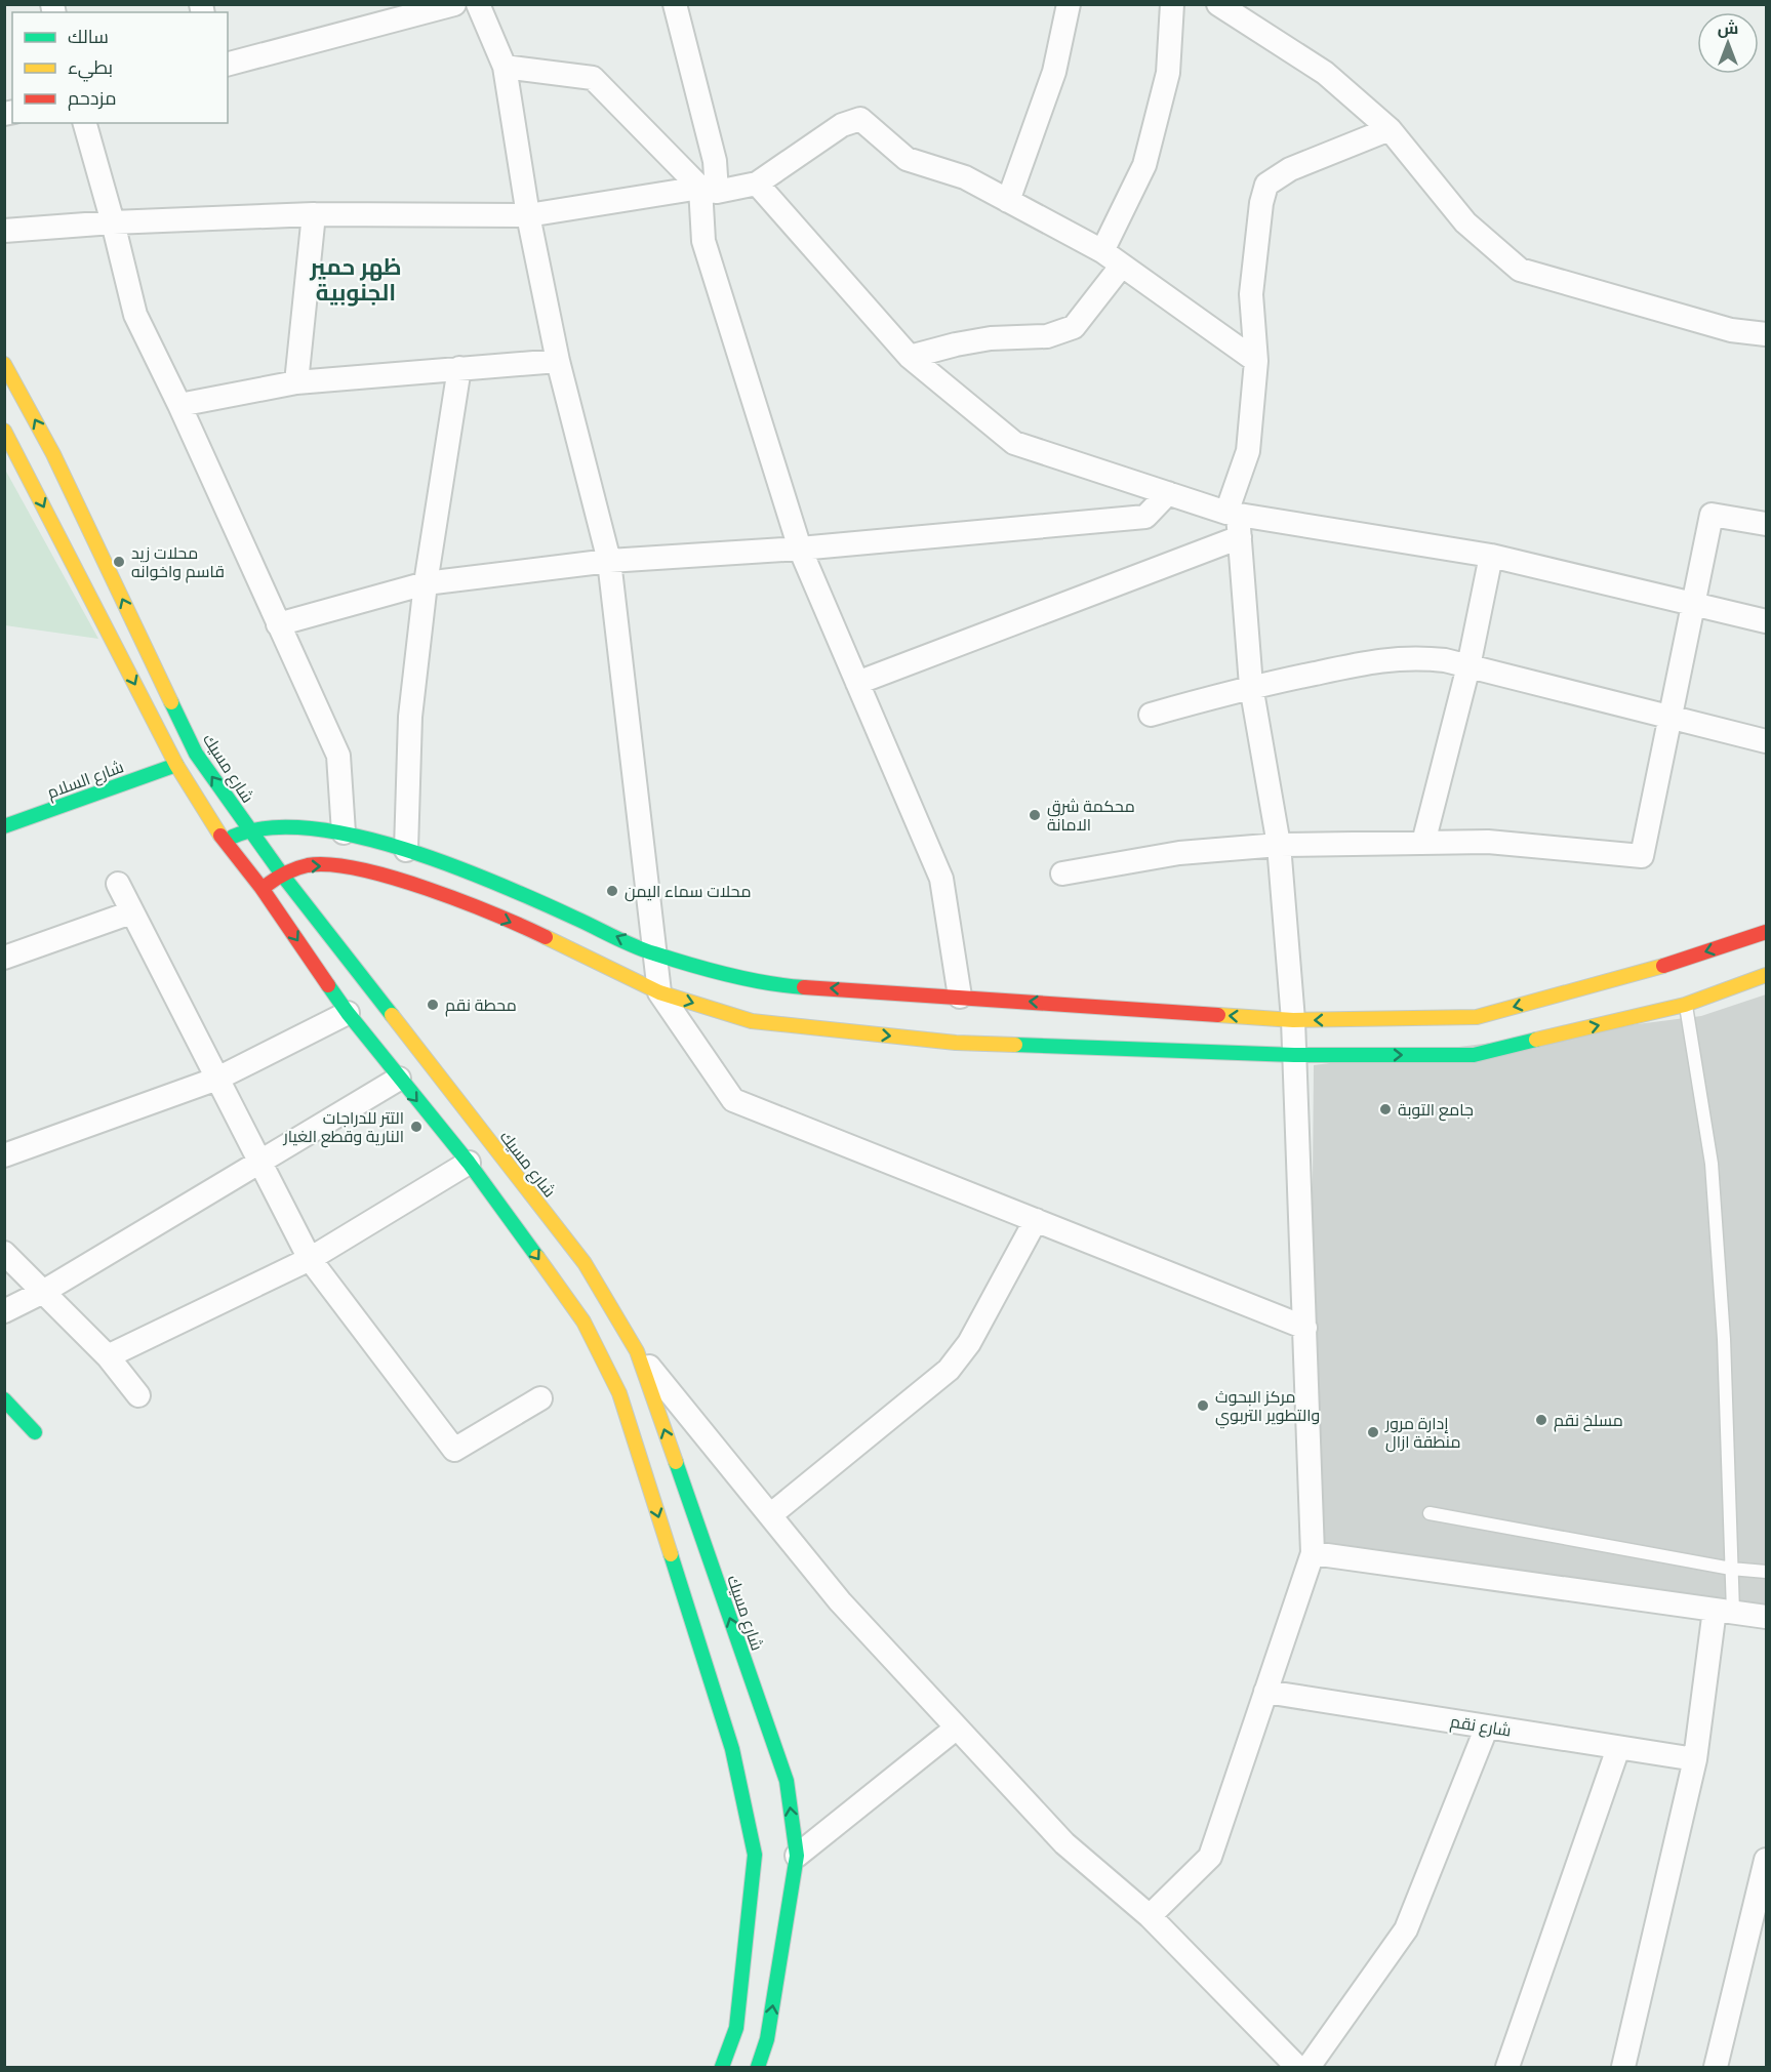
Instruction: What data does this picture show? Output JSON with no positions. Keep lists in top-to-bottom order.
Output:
{
  "streets": {
    "street": ["شارع مسيك", "شارع السلام", "شارع نقم"]
  },
  "districts": ["ظهر حمير الجنوبية"],
  "places": [
    "محلات زيد قاسم واخوانه",
    "محكمة شرق الامانة",
    "محلات سماء اليمن",
    "محطة نقم",
    "جامع التوبة",
    "التتر للدراجات النارية وقطع الغيار",
    "مركز البحوث والتطوير التربوي",
    "مسلخ نقم",
    "إدارة مرور منطقة ازال"
  ],
  "legend": ["سالك", "بطيء", "مزدحم"],
  "north": "top"
}
